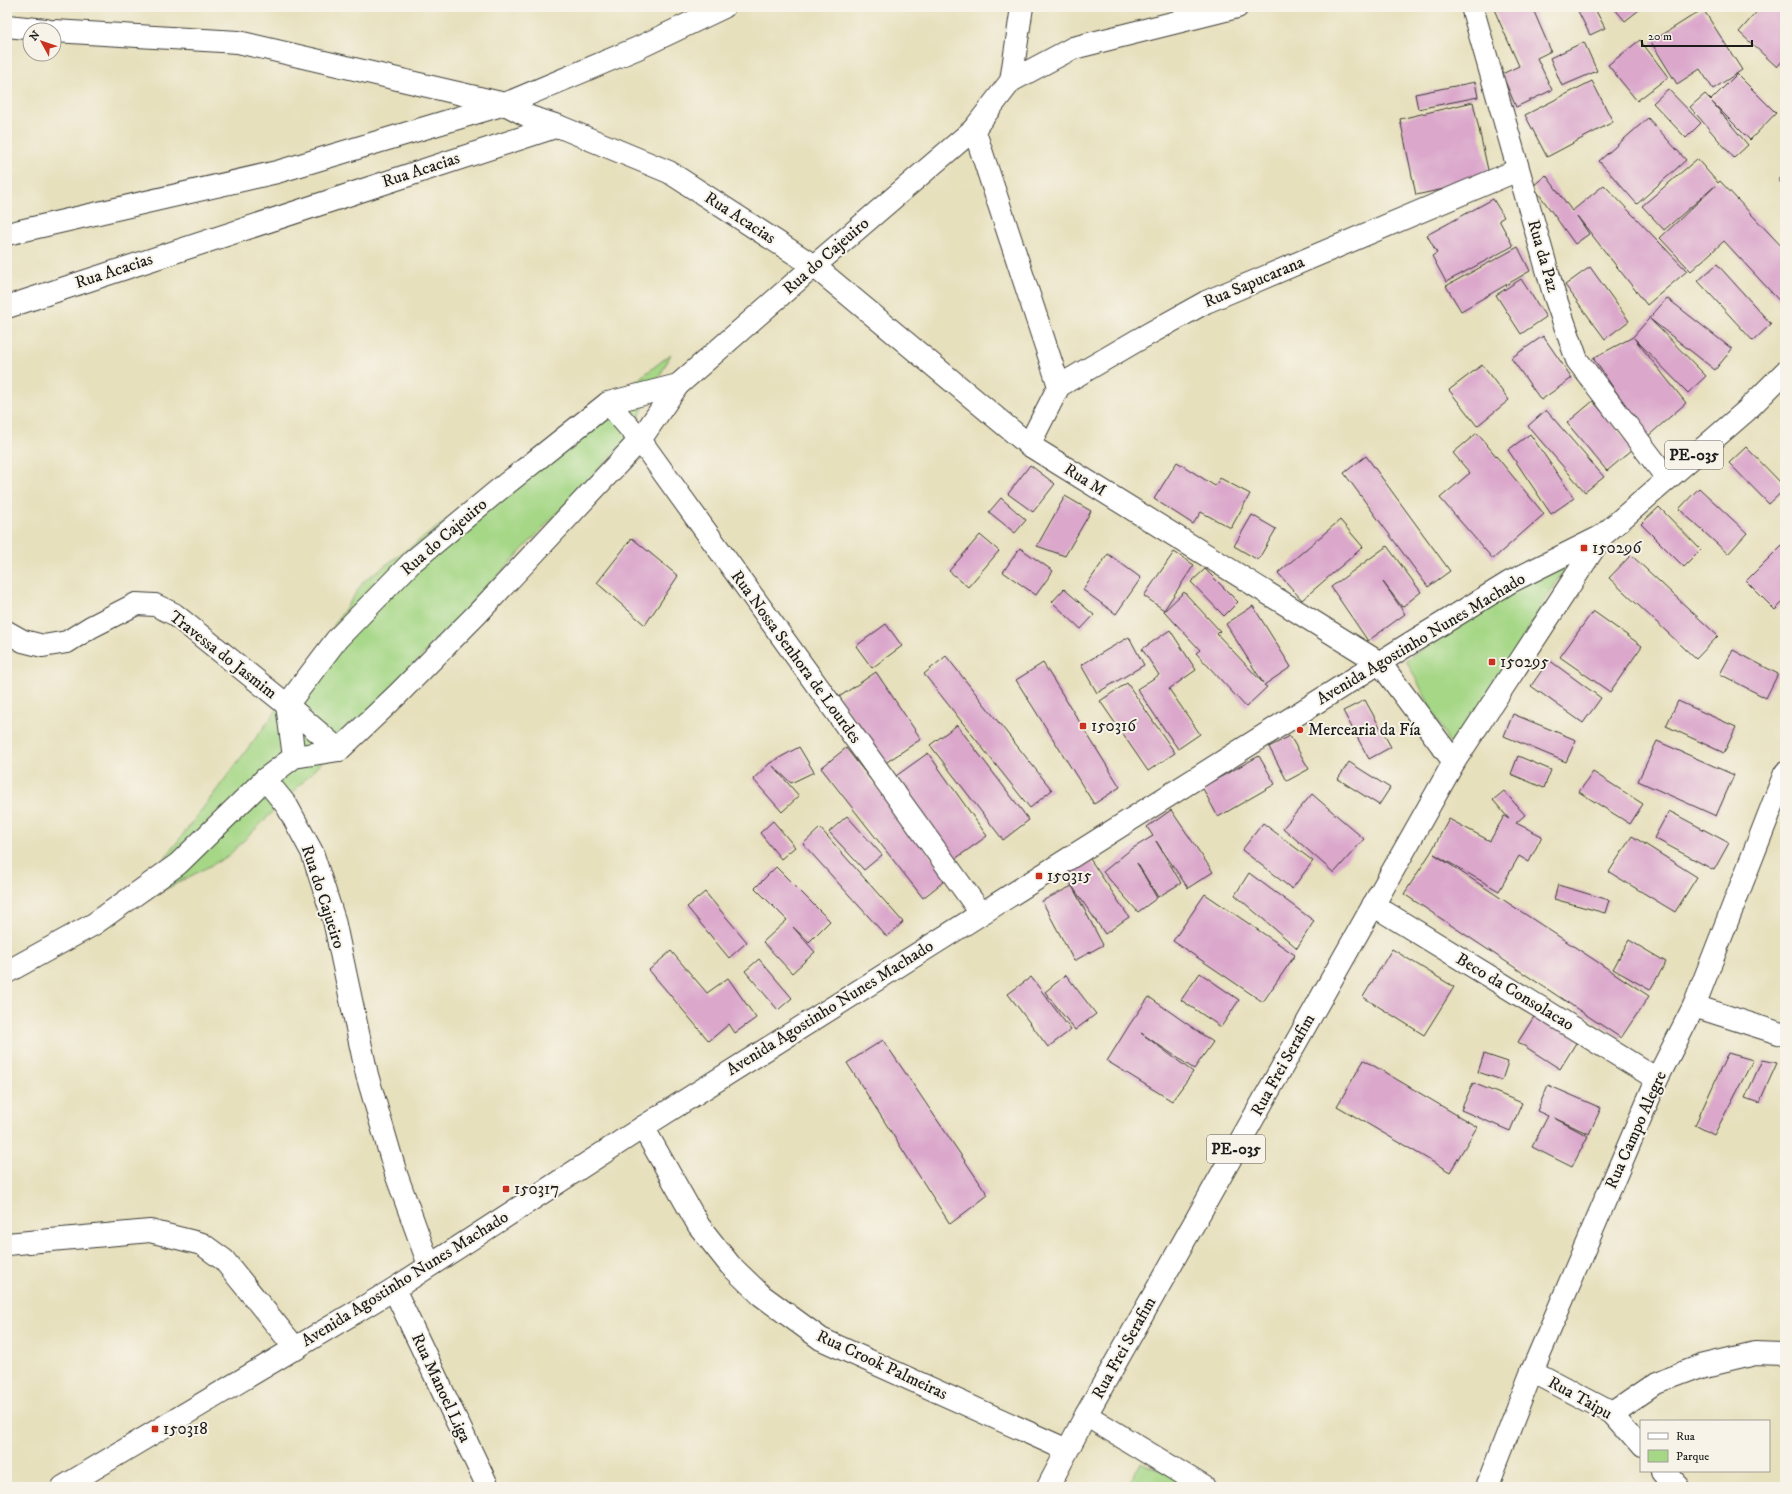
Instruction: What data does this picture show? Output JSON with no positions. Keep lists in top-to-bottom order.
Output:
{
  "streets": {
    "street": [
      "Rua Acacias",
      "Rua do Cajeuiro",
      "Rua da Paz",
      "Rua Sapucarana",
      "PE-035",
      "Rua M",
      "Avenida Agostinho Nunes Machado",
      "Travessa do Jasmim",
      "Rua Nossa Senhora de Lourdes",
      "Rua do Cajueiro",
      "Beco da Consolacao",
      "Rua Frei Serafim",
      "Rua Campo Alegre",
      "Rua Crook Palmeiras",
      "Rua Manoel Liga",
      "Rua Taipu"
    ]
  },
  "crossings": [
    ["Rua Acacias", "Rua do Cajeuiro"],
    ["Rua Acacias", "Rua M"],
    ["Rua do Cajeuiro", "Rua M"],
    ["Rua do Cajeuiro", "Travessa do Jasmim"],
    ["Rua do Cajeuiro", "Rua Nossa Senhora de Lourdes"],
    ["Rua da Paz", "Rua Sapucarana"],
    ["Rua da Paz", "PE-035"],
    ["PE-035", "Avenida Agostinho Nunes Machado"],
    ["PE-035", "Rua Frei Serafim"],
    ["Rua M", "Avenida Agostinho Nunes Machado"],
    ["Avenida Agostinho Nunes Machado", "Rua Nossa Senhora de Lourdes"],
    ["Avenida Agostinho Nunes Machado", "Rua do Cajueiro"],
    ["Avenida Agostinho Nunes Machado", "Rua Crook Palmeiras"],
    ["Avenida Agostinho Nunes Machado", "Rua Manoel Liga"],
    ["Beco da Consolacao", "Rua Frei Serafim"],
    ["Beco da Consolacao", "Rua Campo Alegre"],
    ["Rua Frei Serafim", "Rua Crook Palmeiras"],
    ["Rua Campo Alegre", "Rua Taipu"]
  ],
  "places": {
    "transit": [
      "150296",
      "150295",
      "150316",
      "150315",
      "150317",
      "150318"
    ],
    "other": ["Mercearia da Fía"]
  },
  "legend": ["Rua", "Parque"],
  "scale_bar": "20 m",
  "north": "top left"
}
